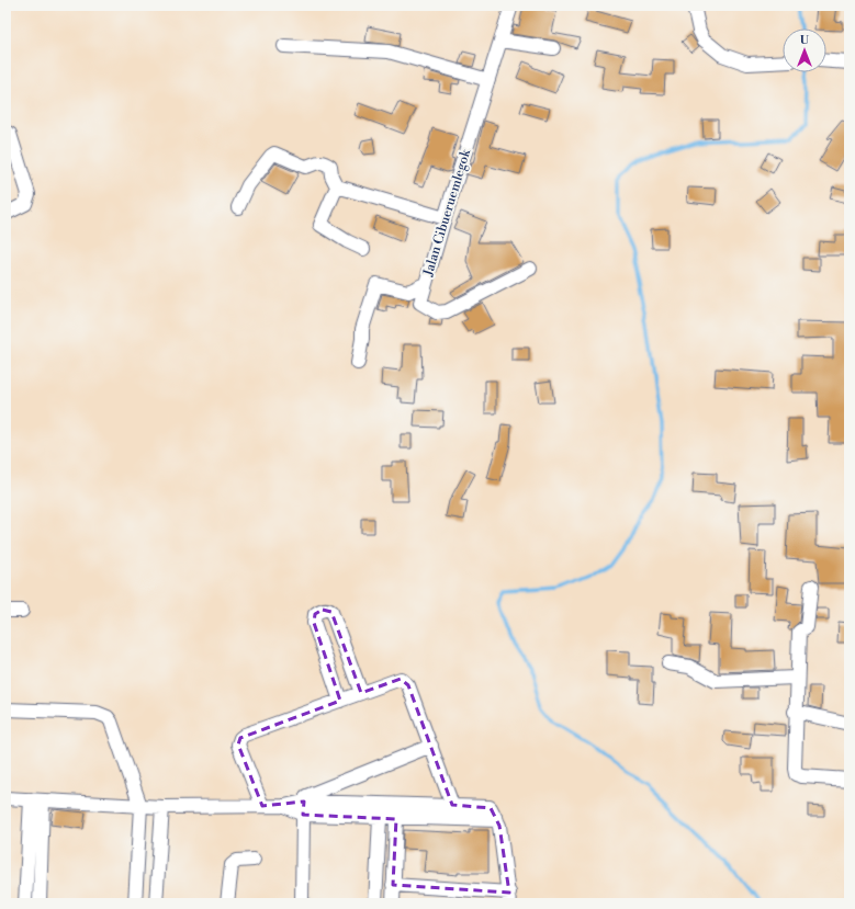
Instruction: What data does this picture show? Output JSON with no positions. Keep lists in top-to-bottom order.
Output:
{
  "streets": {
    "street": ["Jalan Cibueruemlegok"]
  },
  "north": "top"
}
